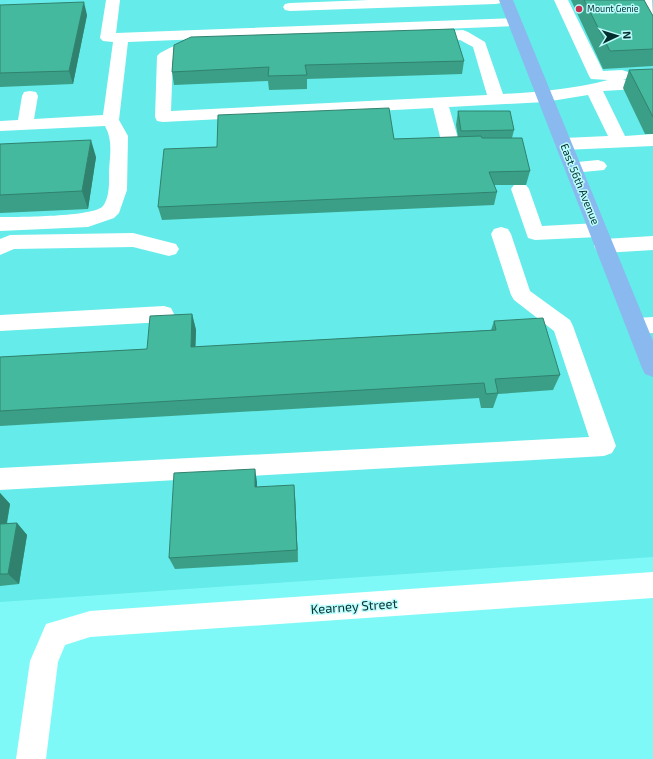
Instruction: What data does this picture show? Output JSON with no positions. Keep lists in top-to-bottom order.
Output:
{
  "streets": {
    "main road": ["East 56th Avenue"],
    "street": ["Kearney Street"]
  },
  "places": ["Mount Genie"],
  "north": "right"
}
